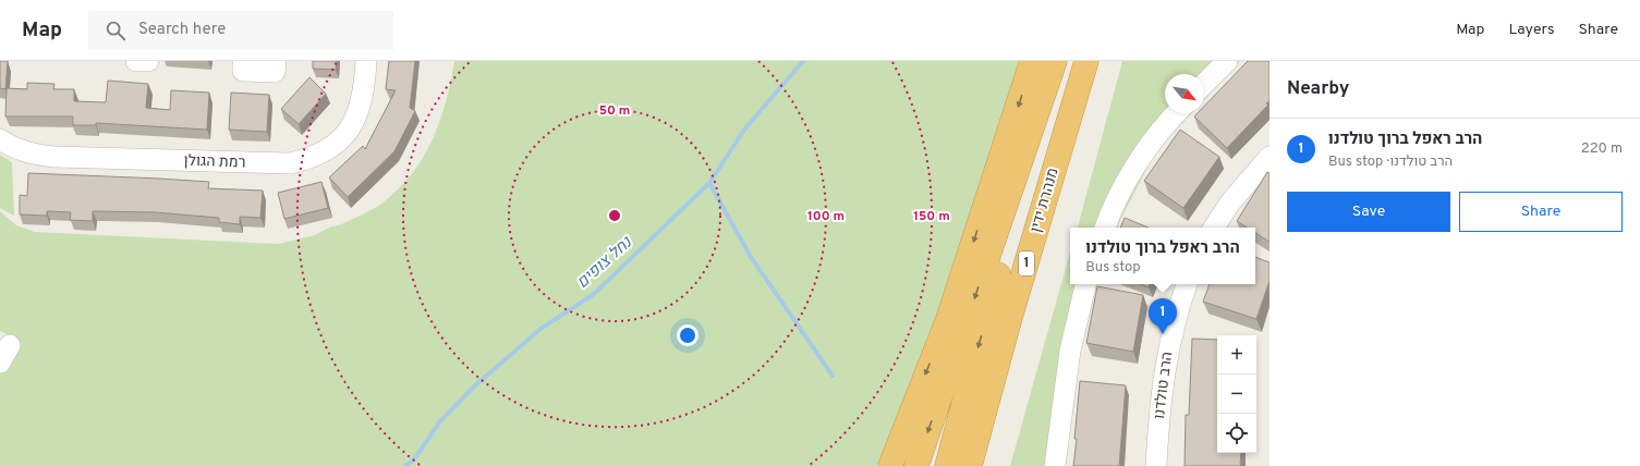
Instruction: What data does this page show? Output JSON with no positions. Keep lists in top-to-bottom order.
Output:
{
  "streets": {
    "highway": ["מנהרת ידין", "1"],
    "street": ["רמת הגולן", "הרב טולדנו"]
  },
  "water": ["נחל צופים"],
  "north": "bottom right",
  "page": {
    "header": "Map",
    "search": "Search here",
    "nav": ["Map", "Layers", "Share"],
    "heading": "Nearby",
    "list": [
      {
        "mark": "1",
        "name": "הרב ראפל ברוך טולדנו",
        "note": "Bus stop · הרב טולדנו",
        "value": "220 m"
      }
    ],
    "buttons": ["Save", "Share"],
    "popup": ["הרב ראפל ברוך טולדנו", "Bus stop"],
    "pins": "1",
    "map_buttons": ["+", "−"]
  },
  "rings": ["50 m", "100 m", "150 m"]
}
